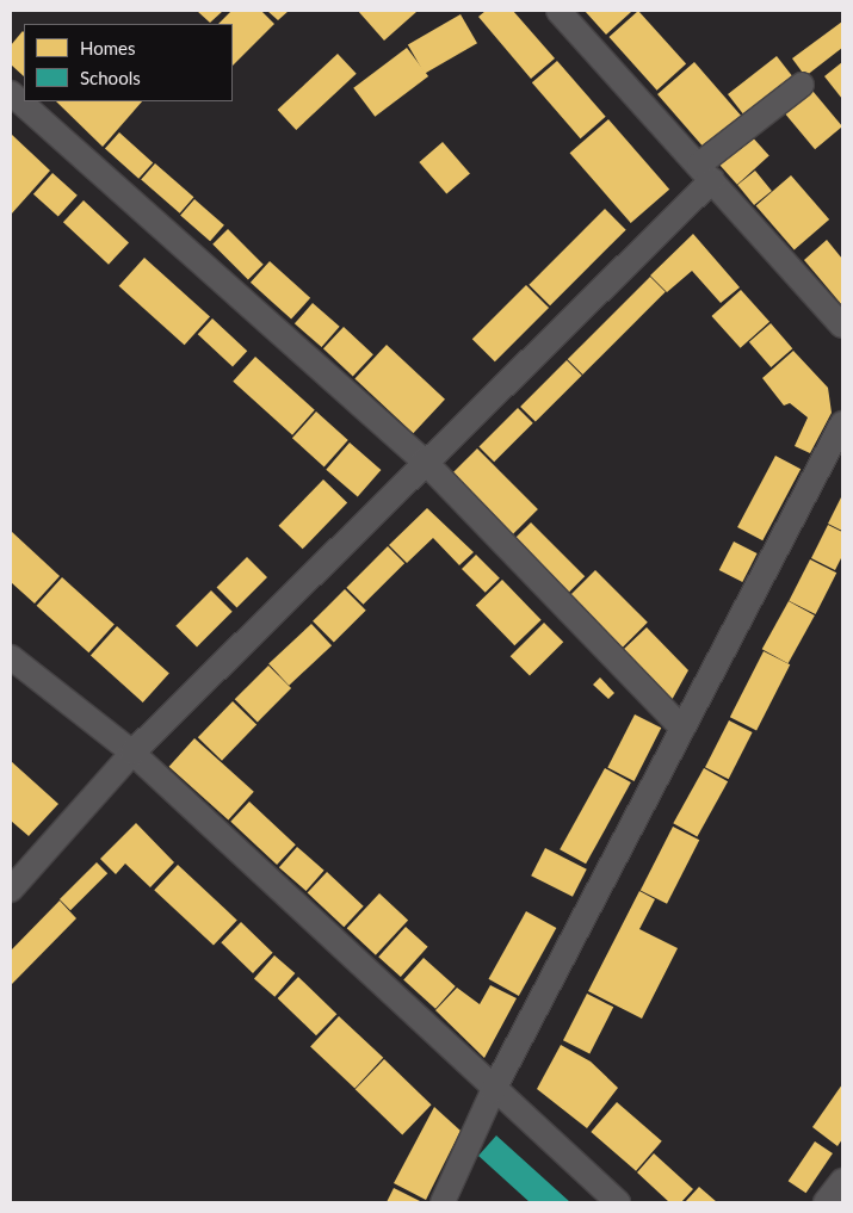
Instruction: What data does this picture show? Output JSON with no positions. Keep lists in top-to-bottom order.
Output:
{
  "legend": ["Homes", "Schools"]
}
